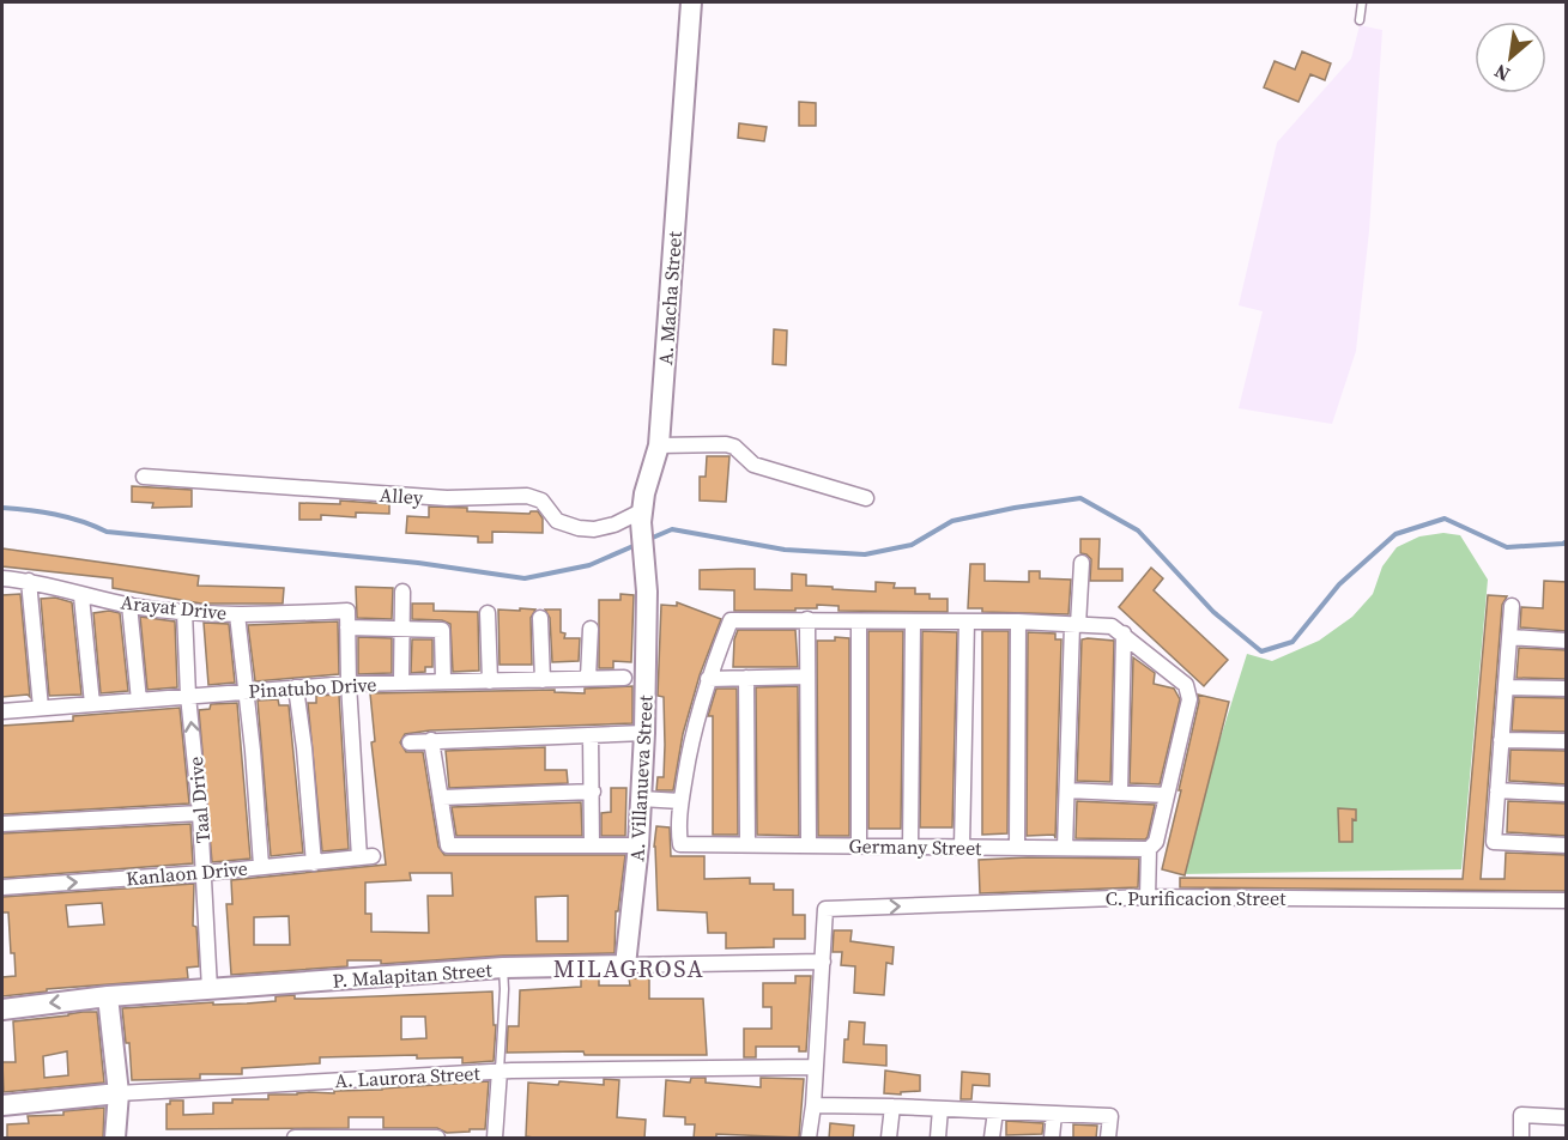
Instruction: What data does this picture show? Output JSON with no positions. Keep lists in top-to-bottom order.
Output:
{
  "streets": {
    "street": [
      "A. Macha Street",
      "Alley",
      "Arayat Drive",
      "Pinatubo Drive",
      "A. Villanueva Street",
      "Taal Drive",
      "Germany Street",
      "Kanlaon Drive",
      "C. Purificacion Street",
      "P. Malapitan Street",
      "A. Laurora Street"
    ]
  },
  "crossings": [
    ["A. Macha Street", "Alley"],
    ["A. Macha Street", "A. Villanueva Street"],
    ["Arayat Drive", "Taal Drive"],
    ["Pinatubo Drive", "Taal Drive"],
    ["Pinatubo Drive", "Kanlaon Drive"],
    ["A. Villanueva Street", "P. Malapitan Street"],
    ["Taal Drive", "Kanlaon Drive"],
    ["Taal Drive", "P. Malapitan Street"],
    ["C. Purificacion Street", "P. Malapitan Street"]
  ],
  "one_way": ["C. Purificacion Street"],
  "districts": ["MILAGROSA"],
  "north": "bottom left"
}
